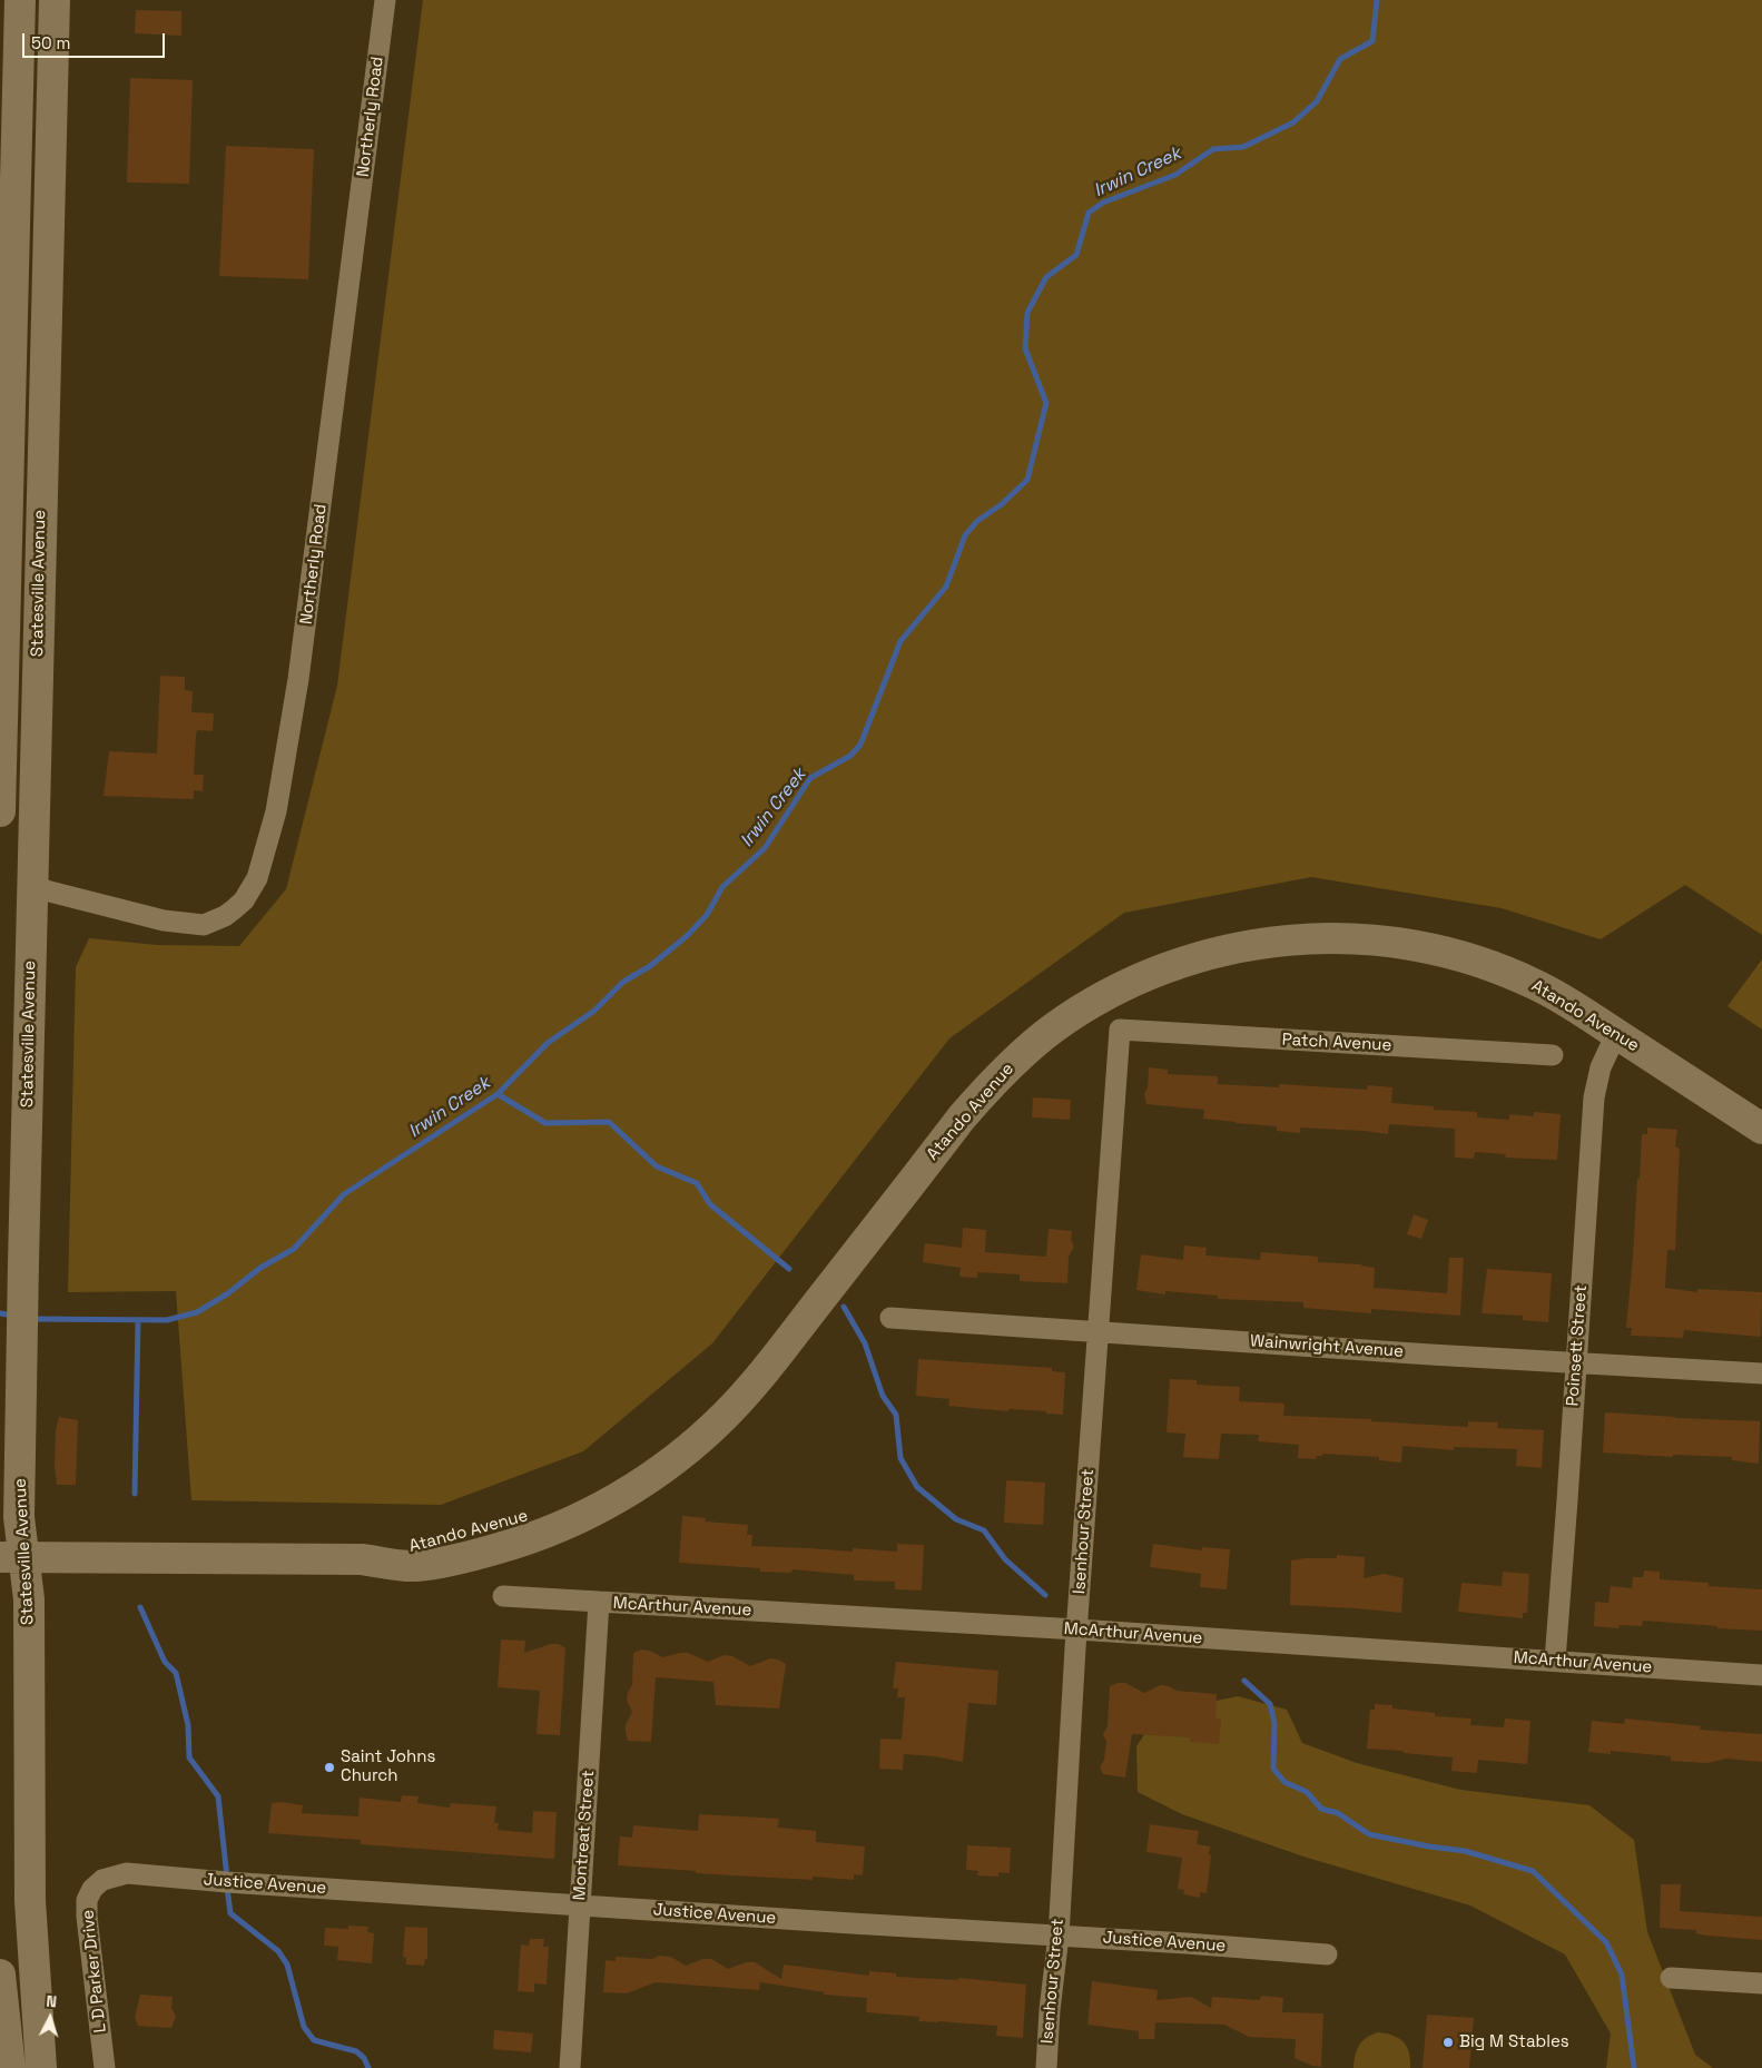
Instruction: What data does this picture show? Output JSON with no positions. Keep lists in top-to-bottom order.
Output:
{
  "streets": {
    "main road": ["Statesville Avenue", "Atando Avenue"],
    "street": [
      "Northerly Road",
      "Patch Avenue",
      "Poinsett Street",
      "Wainwright Avenue",
      "Isenhour Street",
      "McArthur Avenue",
      "Montreat Street",
      "Justice Avenue",
      "L D Parker Drive"
    ]
  },
  "crossings": [
    ["Northerly Road", "Statesville Avenue"],
    ["Statesville Avenue", "Atando Avenue"],
    ["Atando Avenue", "Poinsett Street"],
    ["Patch Avenue", "Isenhour Street"],
    ["Poinsett Street", "Wainwright Avenue"],
    ["Poinsett Street", "McArthur Avenue"],
    ["Wainwright Avenue", "Isenhour Street"],
    ["Isenhour Street", "McArthur Avenue"],
    ["Isenhour Street", "Justice Avenue"],
    ["McArthur Avenue", "Montreat Street"],
    ["Montreat Street", "Justice Avenue"],
    ["Justice Avenue", "L D Parker Drive"]
  ],
  "water": ["Irwin Creek"],
  "places": ["Saint Johns Church", "Big M Stables"],
  "scale_bar": "50 m",
  "north": "top"
}
